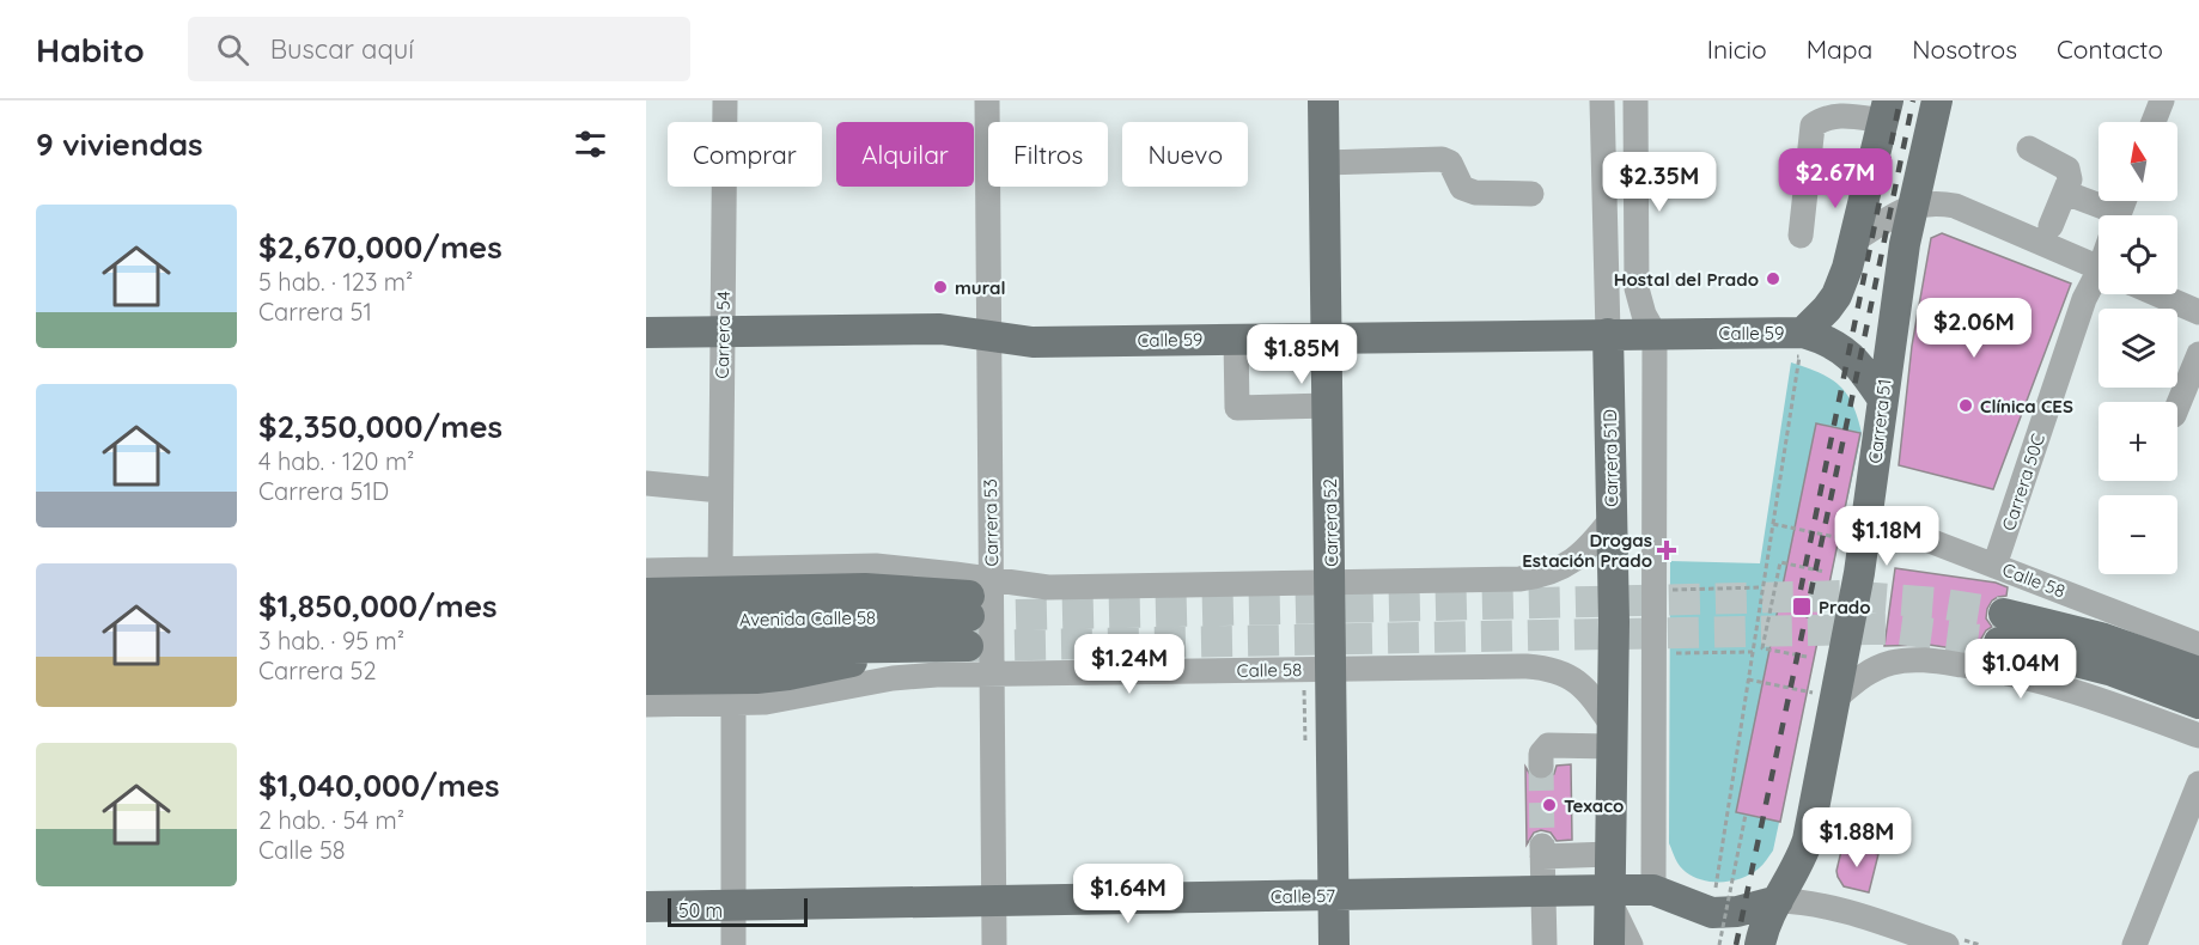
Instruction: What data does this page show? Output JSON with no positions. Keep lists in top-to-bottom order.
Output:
{
  "streets": {
    "main road": [
      "Calle 59",
      "Carrera 51",
      "Carrera 51D",
      "Carrera 52",
      "Avenida Calle 58",
      "Calle 57"
    ],
    "street": [
      "Carrera 54",
      "Carrera 50C",
      "Carrera 53",
      "Calle 58"
    ]
  },
  "crossings": [
    ["Calle 59", "Carrera 54"],
    ["Calle 59", "Carrera 51"],
    ["Calle 59", "Carrera 51D"],
    ["Calle 59", "Carrera 53"],
    ["Calle 59", "Carrera 52"],
    ["Carrera 51", "Calle 58"],
    ["Carrera 51", "Calle 57"],
    ["Carrera 51D", "Calle 58"],
    ["Carrera 51D", "Calle 57"],
    ["Carrera 50C", "Calle 58"],
    ["Carrera 53", "Calle 58"],
    ["Carrera 53", "Avenida Calle 58"],
    ["Carrera 53", "Calle 57"],
    ["Carrera 52", "Calle 58"],
    ["Carrera 52", "Calle 57"]
  ],
  "places": {
    "other": [
      "Hostal del Prado",
      "mural",
      "Clínica CES",
      "Texaco"
    ],
    "health": ["Drogas Estación Prado"],
    "transit": ["Prado"]
  },
  "scale_bar": "50 m",
  "north": "top",
  "page": {
    "header": "Habito",
    "search": "Buscar aquí",
    "nav": [
      "Inicio",
      "Mapa",
      "Nosotros",
      "Contacto"
    ],
    "heading": "9 viviendas",
    "map_buttons": ["+", "−"],
    "chip": [
      "Comprar",
      "Alquilar",
      "Filtros",
      "Nuevo"
    ],
    "price": [
      "$2.67M",
      "$2.35M",
      "$2.06M",
      "$1.85M",
      "$1.18M",
      "$1.24M",
      "$1.04M",
      "$1.88M",
      "$1.64M"
    ],
    "list": [
      {
        "name": "$2,670,000/mes",
        "note": "5 hab. · 123 m² · Carrera 51"
      },
      {
        "name": "$2,350,000/mes",
        "note": "4 hab. · 120 m² · Carrera 51D"
      },
      {
        "name": "$1,850,000/mes",
        "note": "3 hab. · 95 m² · Carrera 52"
      },
      {
        "name": "$1,040,000/mes",
        "note": "2 hab. · 54 m² · Calle 58"
      }
    ],
    "scale": "50 m"
  }
}
